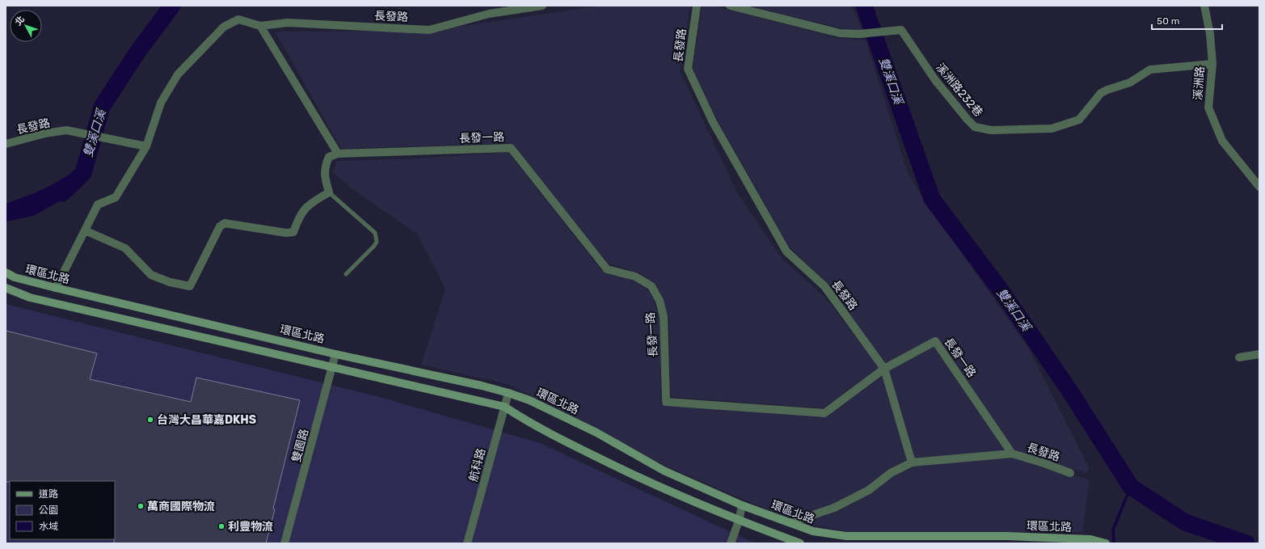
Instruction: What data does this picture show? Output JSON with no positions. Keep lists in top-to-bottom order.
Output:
{
  "streets": {
    "street": [
      "長發路",
      "溪洲路",
      "溪洲路232巷",
      "長發一路",
      "環區北路",
      "雙園路",
      "航科路"
    ]
  },
  "crossings": [
    ["長發路", "長發一路"],
    ["長發路", "環區北路"],
    ["溪洲路", "溪洲路232巷"],
    ["環區北路", "雙園路"],
    ["環區北路", "航科路"]
  ],
  "water": ["雙溪口溪"],
  "places": ["台灣大昌華嘉DKHS", "萬商國際物流", "利豐物流"],
  "legend": ["道路", "公園", "水域"],
  "scale_bar": "50 m",
  "north": "top left"
}
